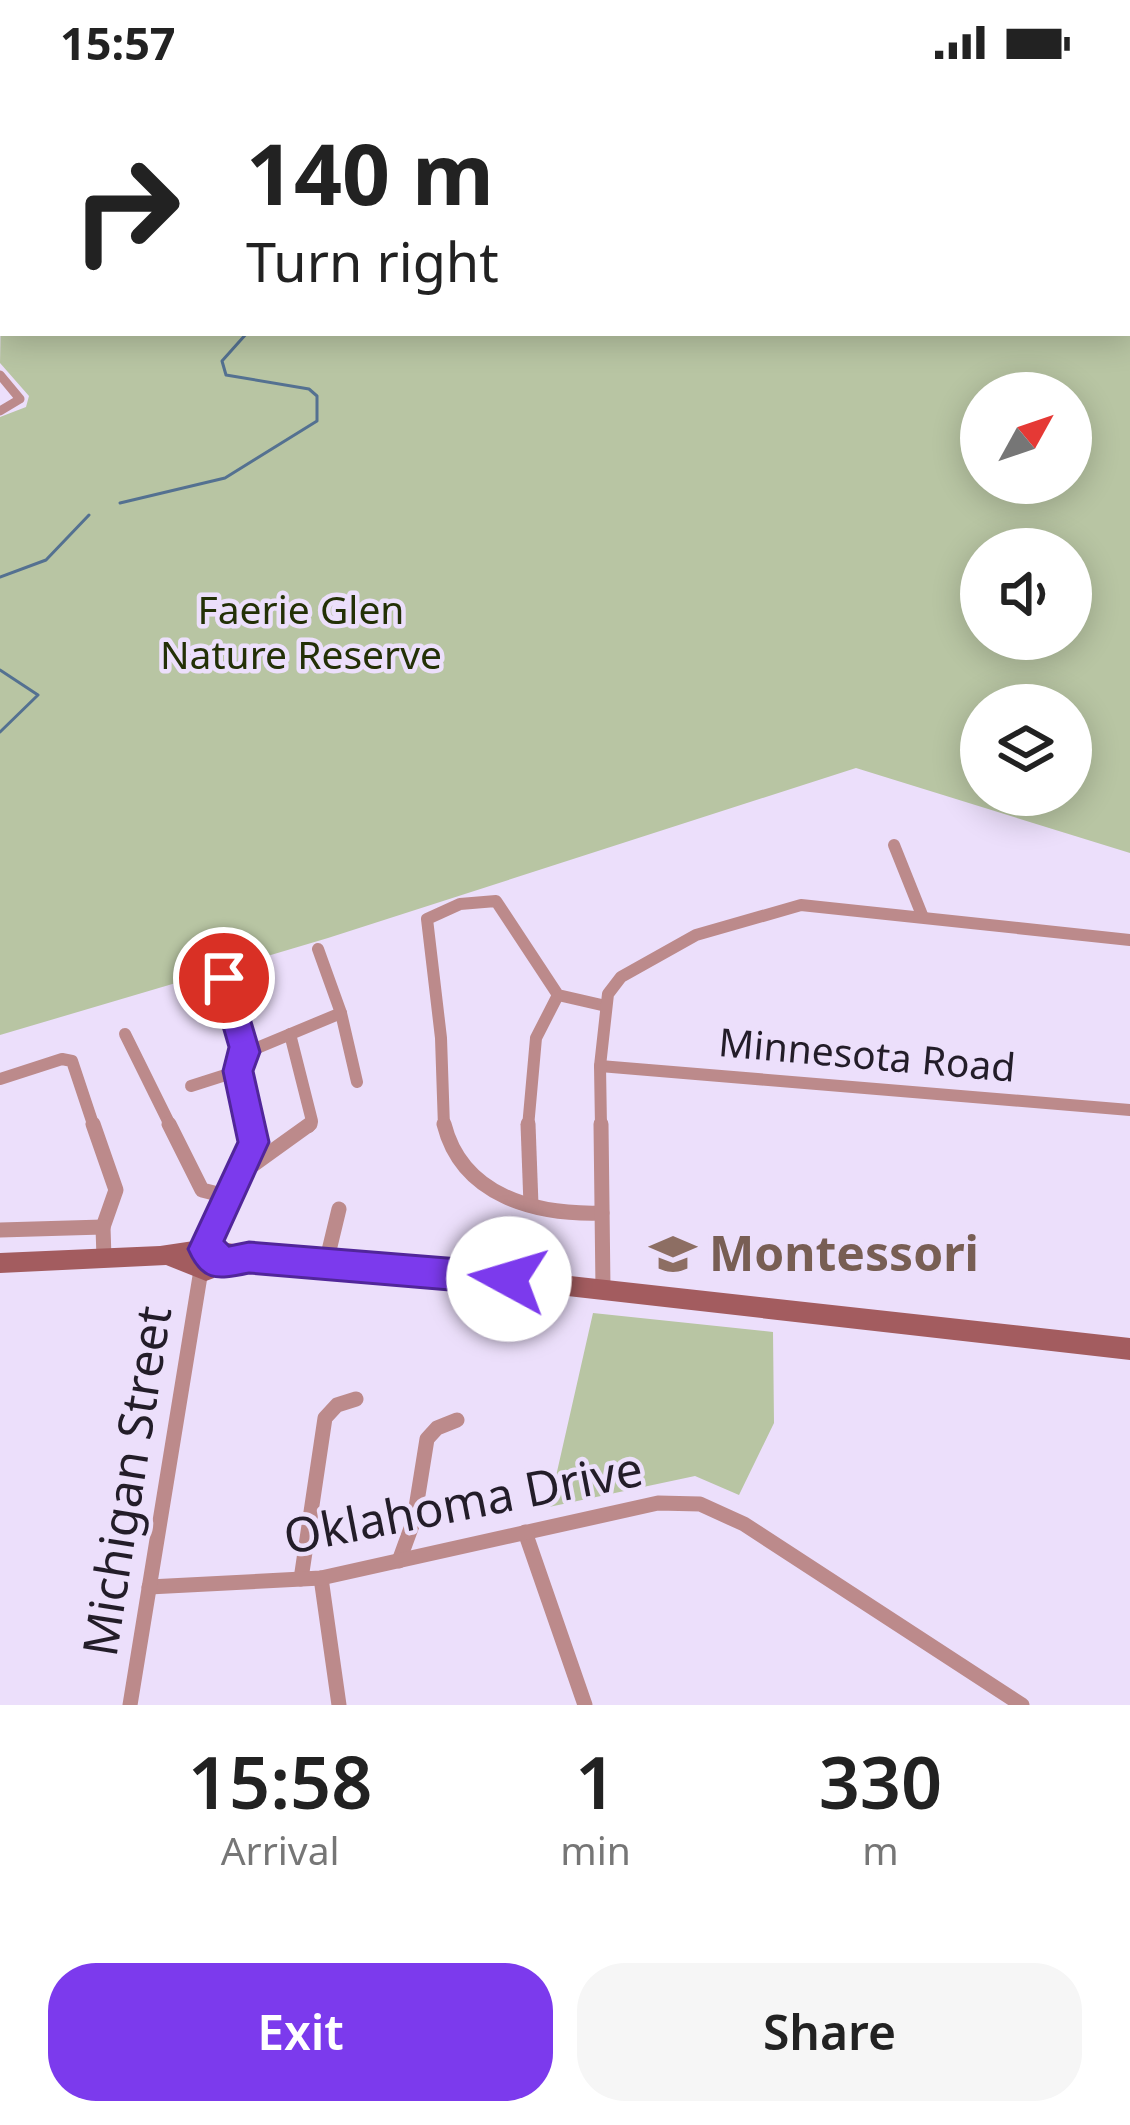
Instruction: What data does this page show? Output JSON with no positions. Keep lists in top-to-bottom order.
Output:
{
  "streets": {
    "street": ["Minnesota Road", "Michigan Street", "Oklahoma Drive"]
  },
  "crossings": [
    ["Michigan Street", "Oklahoma Drive"]
  ],
  "parks": ["Faerie Glen Nature Reserve"],
  "places": {
    "school or university": ["Montessori"]
  },
  "north": "top right",
  "page": {
    "status": "15:57",
    "turn": ["140 m", "Turn right"],
    "eta": [
      "15:58",
      "Arrival",
      "1",
      "min",
      "330",
      "m"
    ],
    "buttons": ["Exit", "Share"]
  }
}
